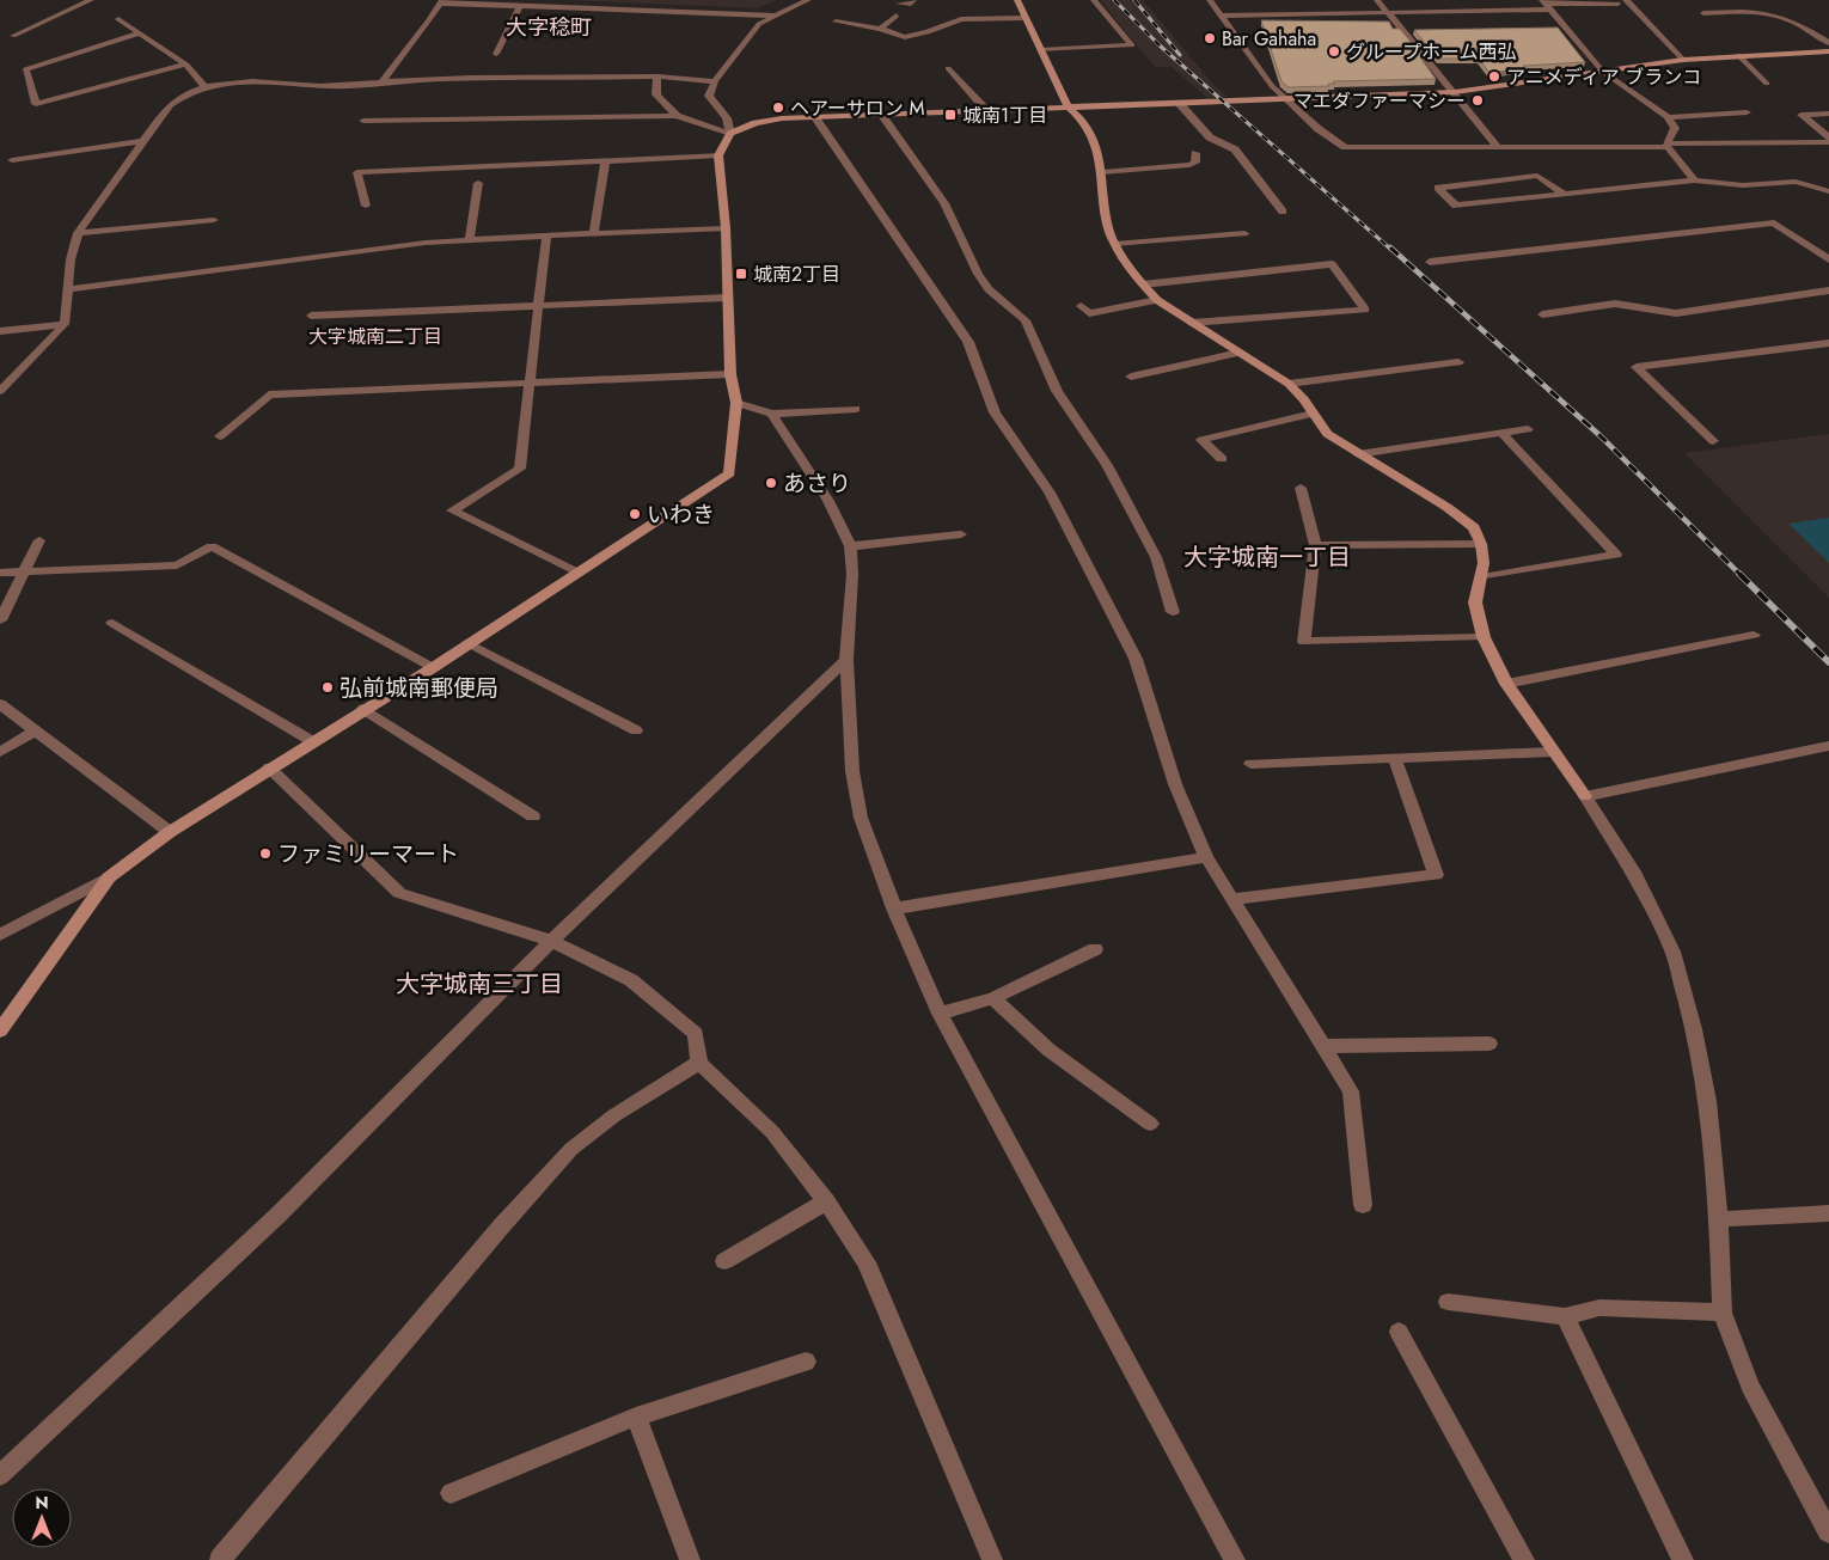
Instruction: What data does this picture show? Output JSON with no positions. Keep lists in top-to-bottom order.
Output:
{
  "districts": [
    "大字稔町",
    "大字城南二丁目",
    "大字城南一丁目",
    "大字城南三丁目"
  ],
  "places": {
    "other": [
      "Bar Gahaha",
      "グループホーム西弘",
      "アニメディア ブランコ",
      "マエダファーマシー",
      "ヘアーサロン M",
      "あさり",
      "いわき",
      "弘前城南郵便局",
      "ファミリーマート"
    ],
    "transit": ["城南1丁目", "城南2丁目"]
  },
  "north": "top"
}
